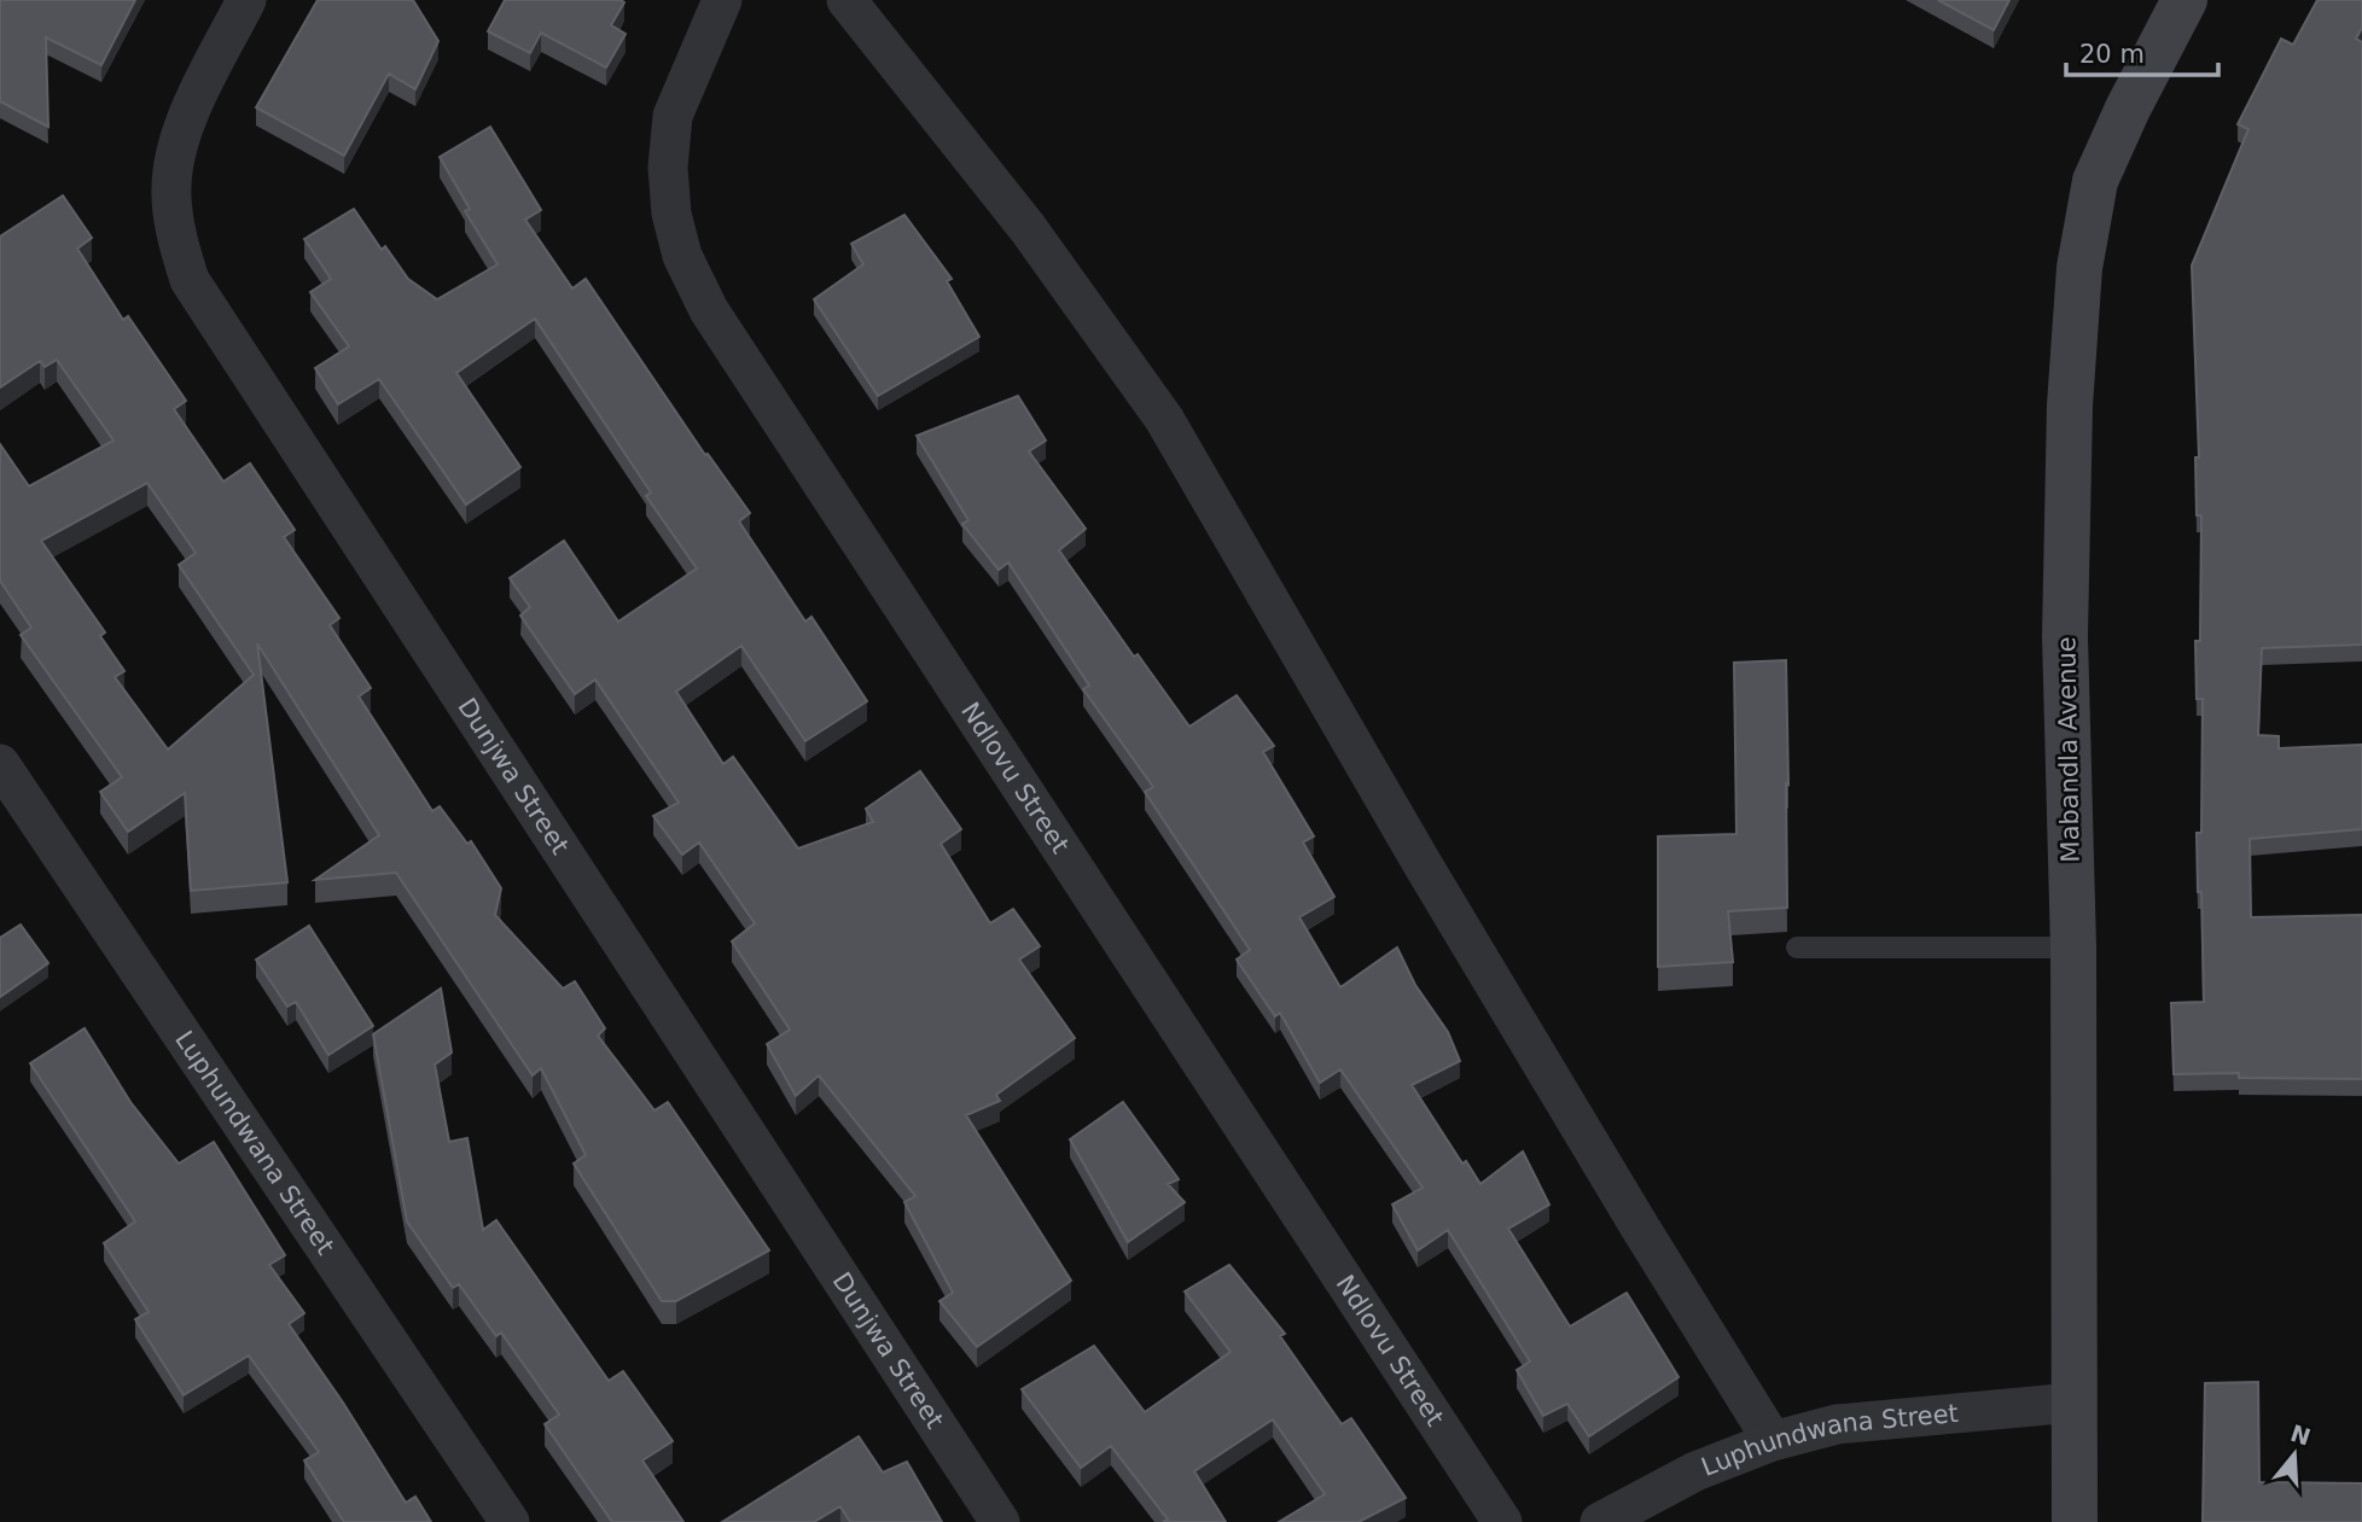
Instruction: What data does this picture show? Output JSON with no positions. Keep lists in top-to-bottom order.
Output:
{
  "streets": {
    "street": [
      "Mabandla Avenue",
      "Dunjwa Street",
      "Ndlovu Street",
      "Luphundwana Street"
    ]
  },
  "crossings": [
    ["Mabandla Avenue", "Luphundwana Street"]
  ],
  "scale_bar": "20 m",
  "north": "top"
}
